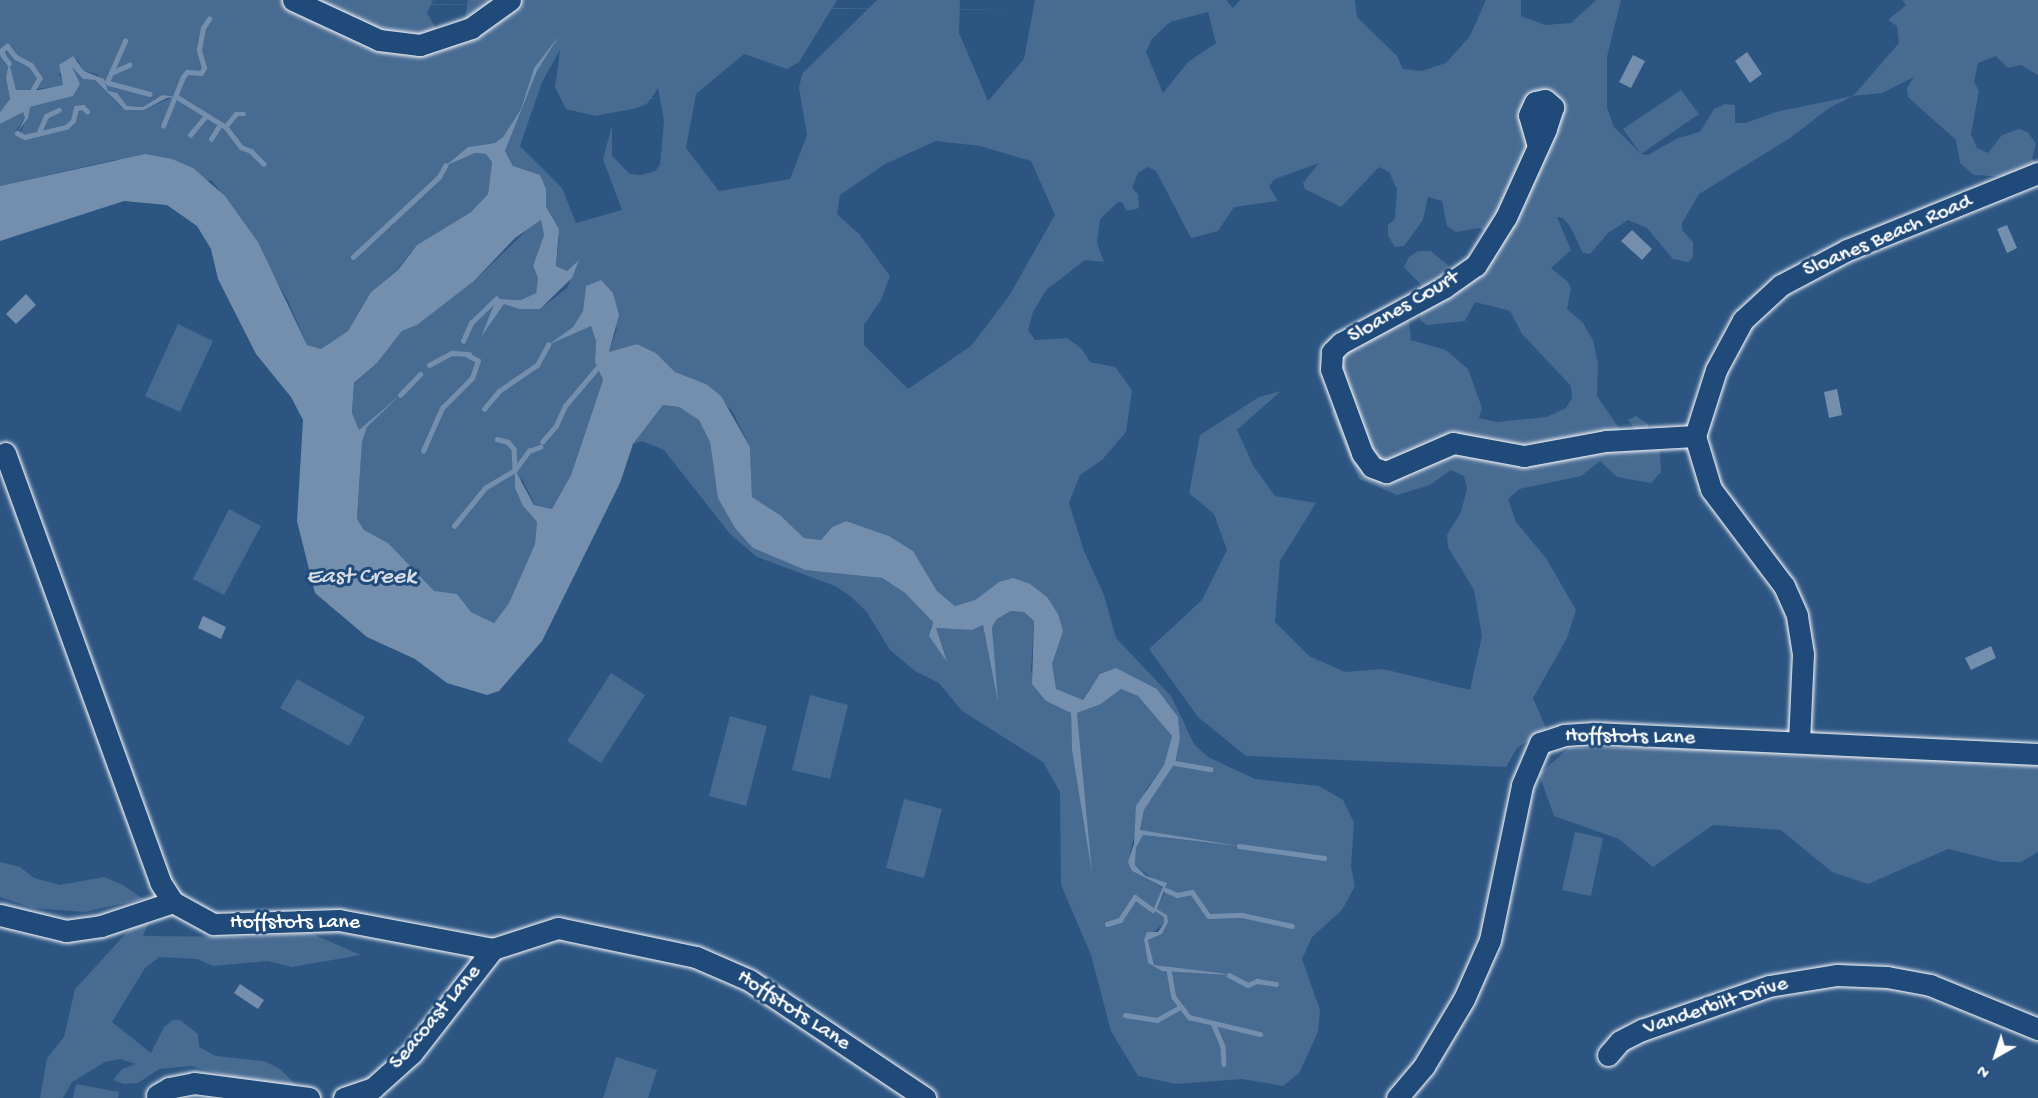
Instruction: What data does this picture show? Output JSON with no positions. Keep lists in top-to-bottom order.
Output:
{
  "streets": {
    "street": [
      "Sloanes Beach Road",
      "Sloanes Court",
      "Hoffstots Lane",
      "Vanderbilt Drive",
      "Seacoast Lane"
    ]
  },
  "crossings": [
    ["Sloanes Beach Road", "Sloanes Court"],
    ["Hoffstots Lane", "Seacoast Lane"]
  ],
  "water": ["East Creek"],
  "north": "bottom left"
}
